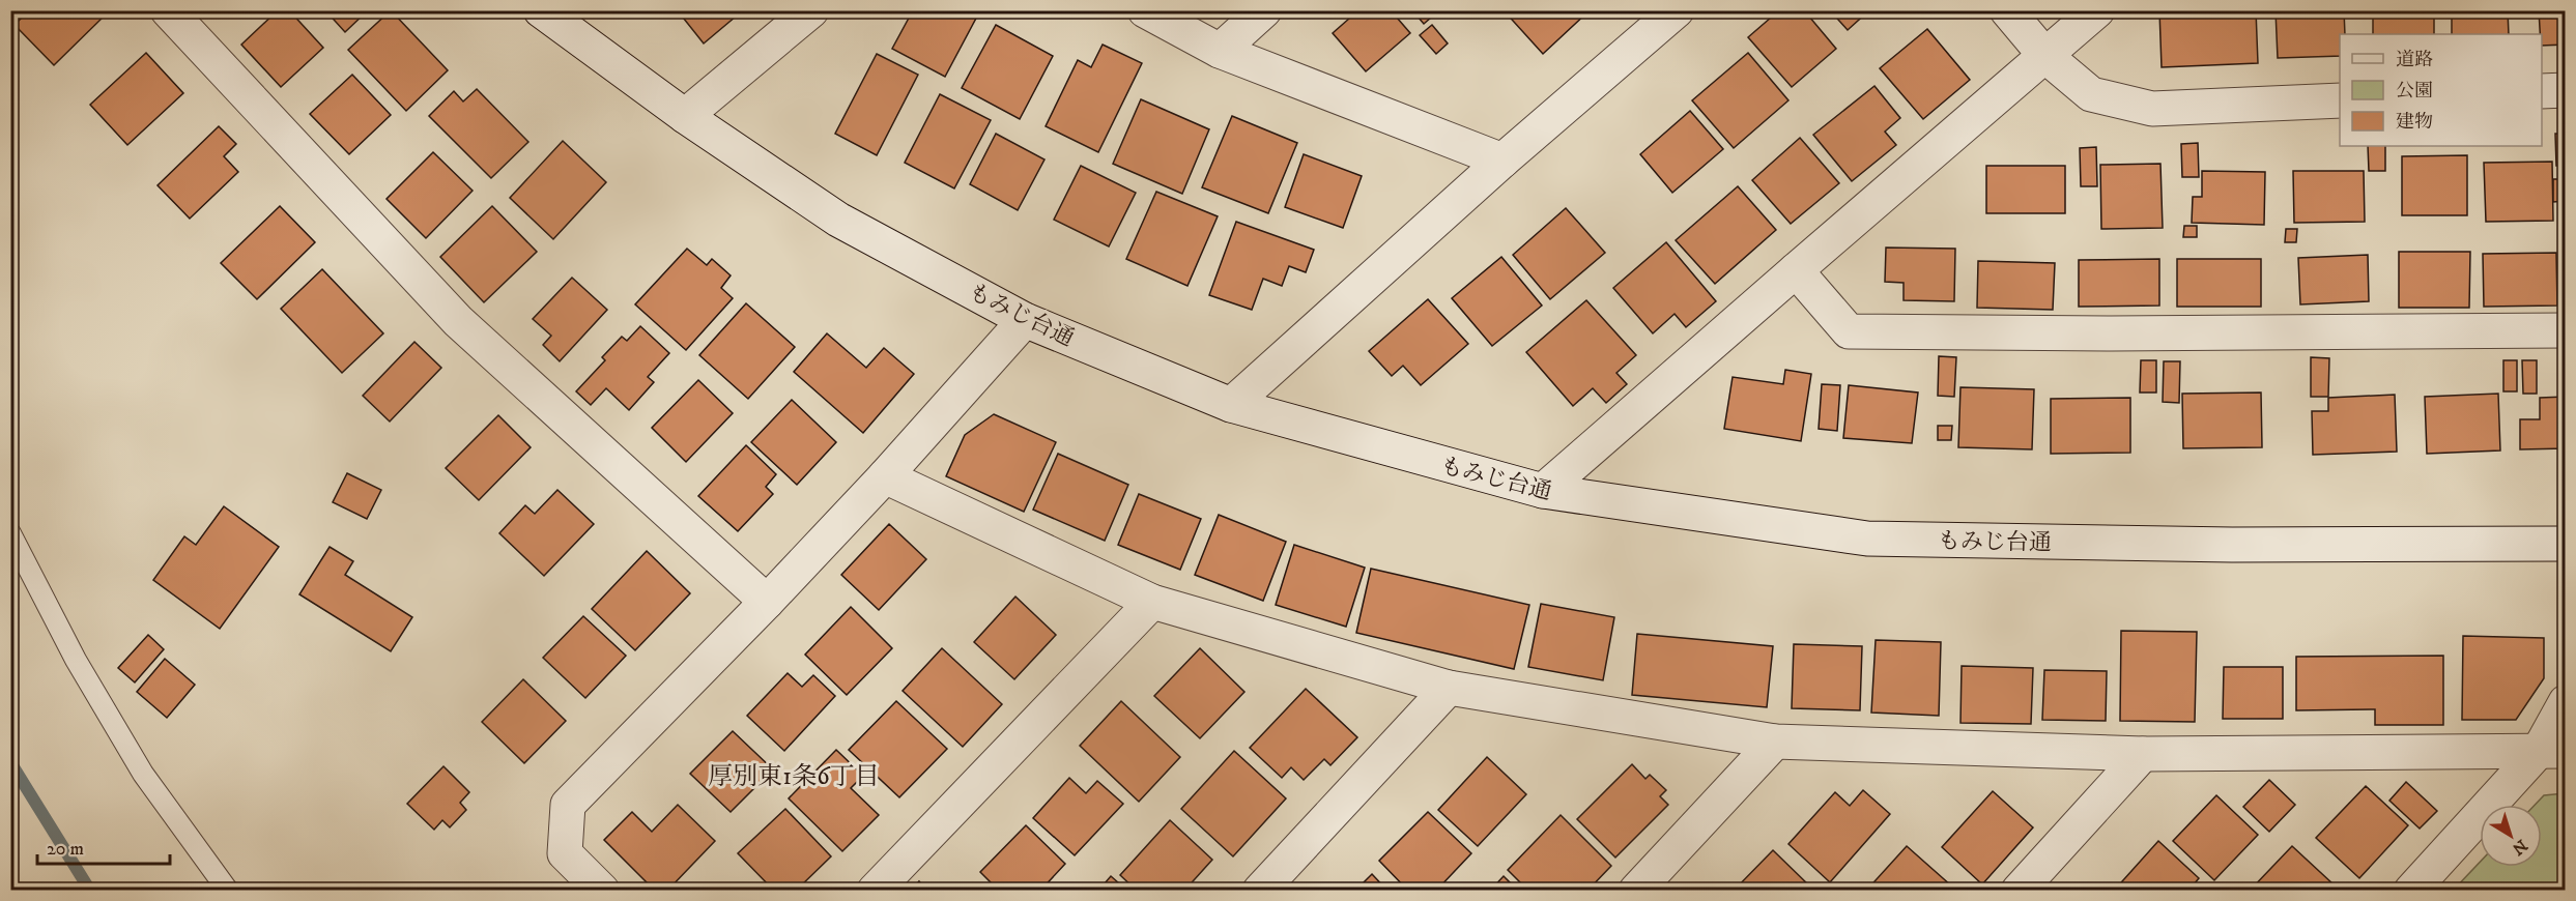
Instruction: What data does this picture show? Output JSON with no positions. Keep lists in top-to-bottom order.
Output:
{
  "streets": {
    "street": ["もみじ台通"]
  },
  "districts": ["厚別東1条6丁目"],
  "legend": ["道路", "公園", "建物"],
  "scale_bar": "20 m",
  "north": "bottom right"
}
